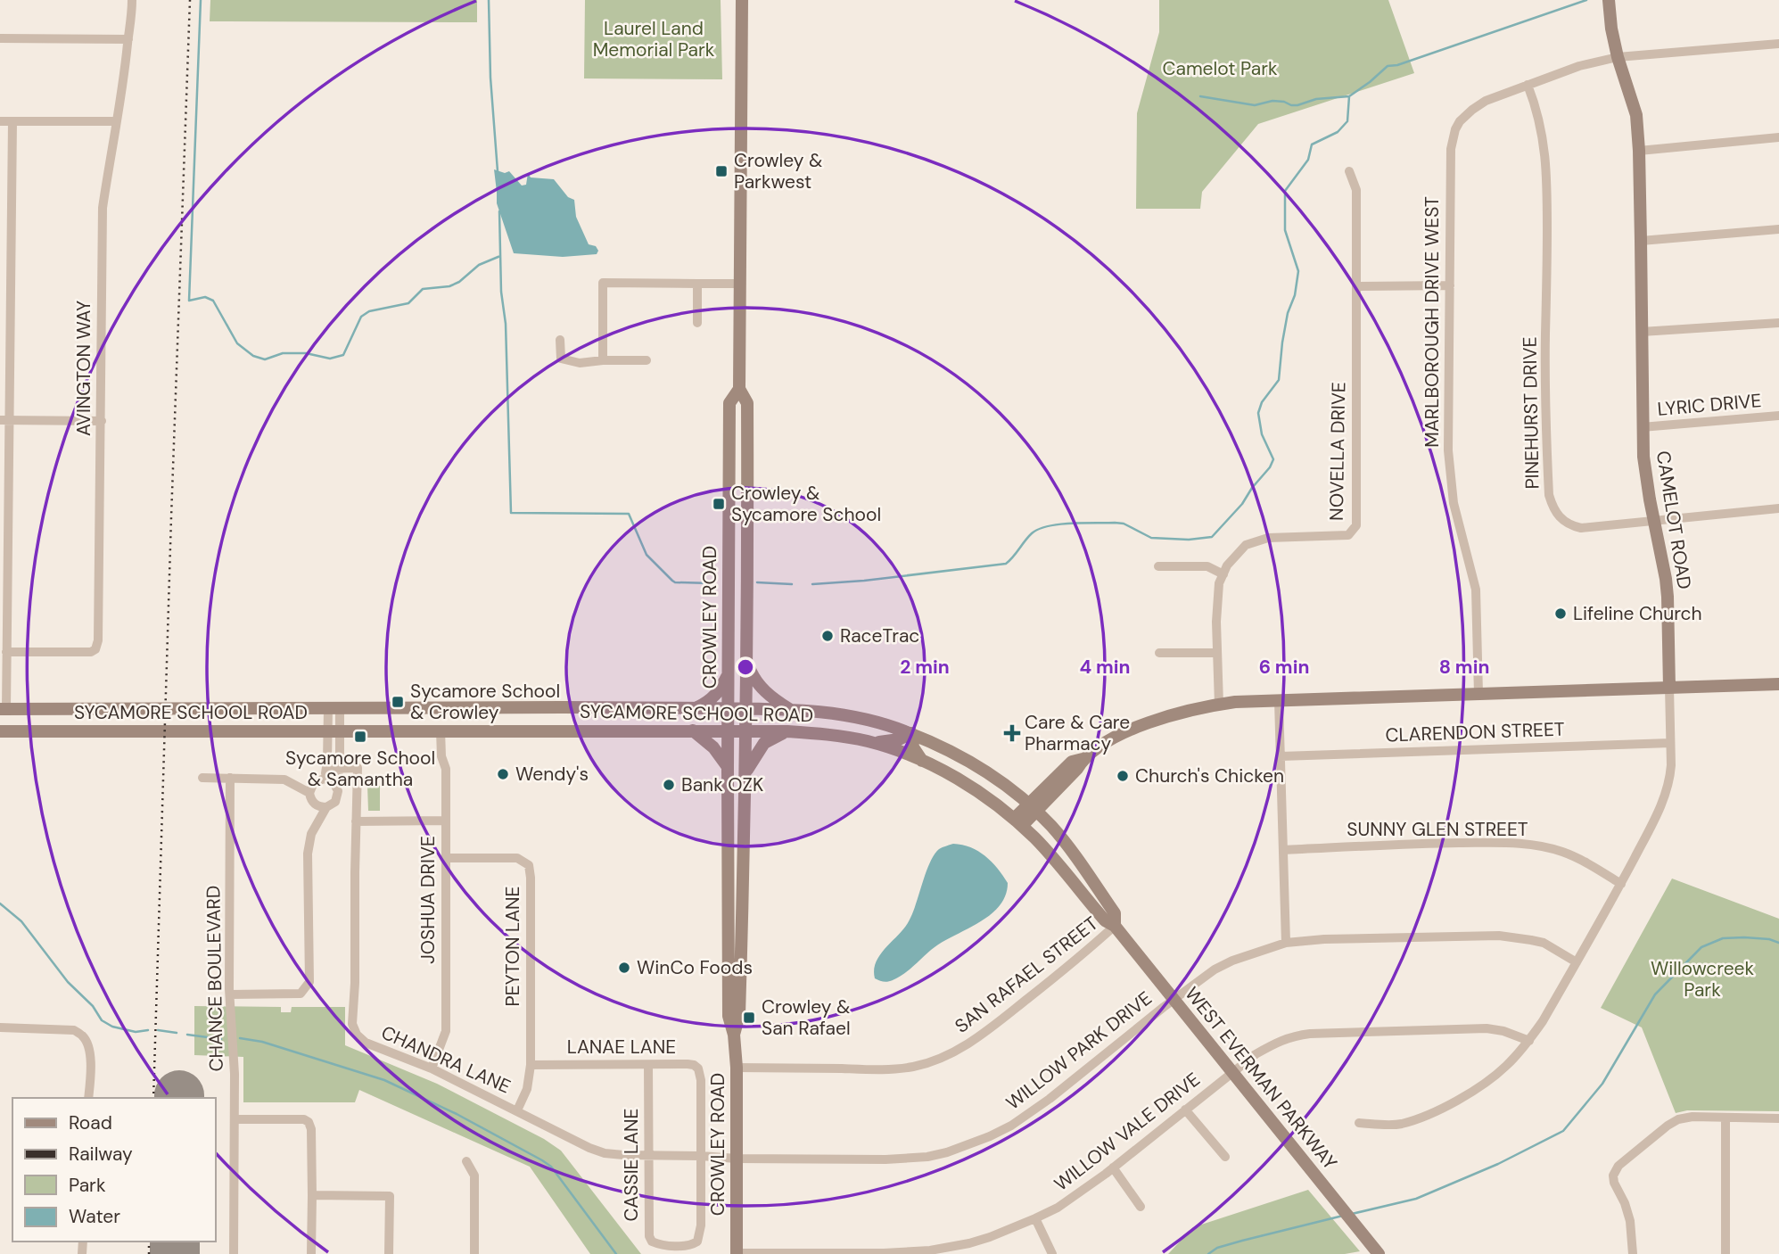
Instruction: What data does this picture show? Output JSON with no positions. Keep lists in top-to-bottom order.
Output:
{
  "streets": {
    "main road": [
      "CAMELOT ROAD",
      "CROWLEY ROAD",
      "SYCAMORE SCHOOL ROAD",
      "WEST EVERMAN PARKWAY"
    ],
    "street": [
      "MARLBOROUGH DRIVE WEST",
      "AVINGTON WAY",
      "LYRIC DRIVE",
      "PINEHURST DRIVE",
      "NOVELLA DRIVE",
      "CLARENDON STREET",
      "SUNNY GLEN STREET",
      "JOSHUA DRIVE",
      "PEYTON LANE",
      "SAN RAFAEL STREET",
      "CHANCE BOULEVARD",
      "LANAE LANE",
      "WILLOW PARK DRIVE",
      "CHANDRA LANE",
      "WILLOW VALE DRIVE",
      "CASSIE LANE"
    ]
  },
  "crossings": [
    ["MARLBOROUGH DRIVE WEST", "PINEHURST DRIVE"],
    ["MARLBOROUGH DRIVE WEST", "CAMELOT ROAD"],
    ["LYRIC DRIVE", "CAMELOT ROAD"],
    ["PINEHURST DRIVE", "CAMELOT ROAD"],
    ["CAMELOT ROAD", "CLARENDON STREET"],
    ["CAMELOT ROAD", "SUNNY GLEN STREET"],
    ["CAMELOT ROAD", "WILLOW PARK DRIVE"],
    ["CAMELOT ROAD", "WILLOW VALE DRIVE"],
    ["CROWLEY ROAD", "SYCAMORE SCHOOL ROAD"],
    ["CROWLEY ROAD", "SAN RAFAEL STREET"],
    ["CROWLEY ROAD", "WILLOW PARK DRIVE"],
    ["CROWLEY ROAD", "CHANDRA LANE"],
    ["CROWLEY ROAD", "WILLOW VALE DRIVE"],
    ["SYCAMORE SCHOOL ROAD", "JOSHUA DRIVE"],
    ["SYCAMORE SCHOOL ROAD", "WEST EVERMAN PARKWAY"],
    ["JOSHUA DRIVE", "PEYTON LANE"],
    ["JOSHUA DRIVE", "CHANDRA LANE"],
    ["PEYTON LANE", "LANAE LANE"],
    ["PEYTON LANE", "CHANDRA LANE"],
    ["SAN RAFAEL STREET", "WEST EVERMAN PARKWAY"],
    ["LANAE LANE", "CHANDRA LANE"],
    ["LANAE LANE", "CASSIE LANE"],
    ["WILLOW PARK DRIVE", "CHANDRA LANE"],
    ["WILLOW PARK DRIVE", "WEST EVERMAN PARKWAY"],
    ["CHANDRA LANE", "CASSIE LANE"],
    ["WEST EVERMAN PARKWAY", "WILLOW VALE DRIVE"]
  ],
  "parks": ["Laurel Land Memorial Park", "Camelot Park", "Willowcreek Park"],
  "places": {
    "transit": [
      "Crowley & Parkwest",
      "Crowley & Sycamore School",
      "Sycamore School & Crowley",
      "Sycamore School & Samantha",
      "Crowley & San Rafael"
    ],
    "other": [
      "Lifeline Church",
      "RaceTrac",
      "Wendy's",
      "Church's Chicken",
      "Bank OZK",
      "WinCo Foods"
    ],
    "health": ["Care & Care Pharmacy"]
  },
  "legend": [
    "Road",
    "Railway",
    "Park",
    "Water"
  ],
  "rings": [
    "2 min",
    "4 min",
    "6 min",
    "8 min"
  ]
}
